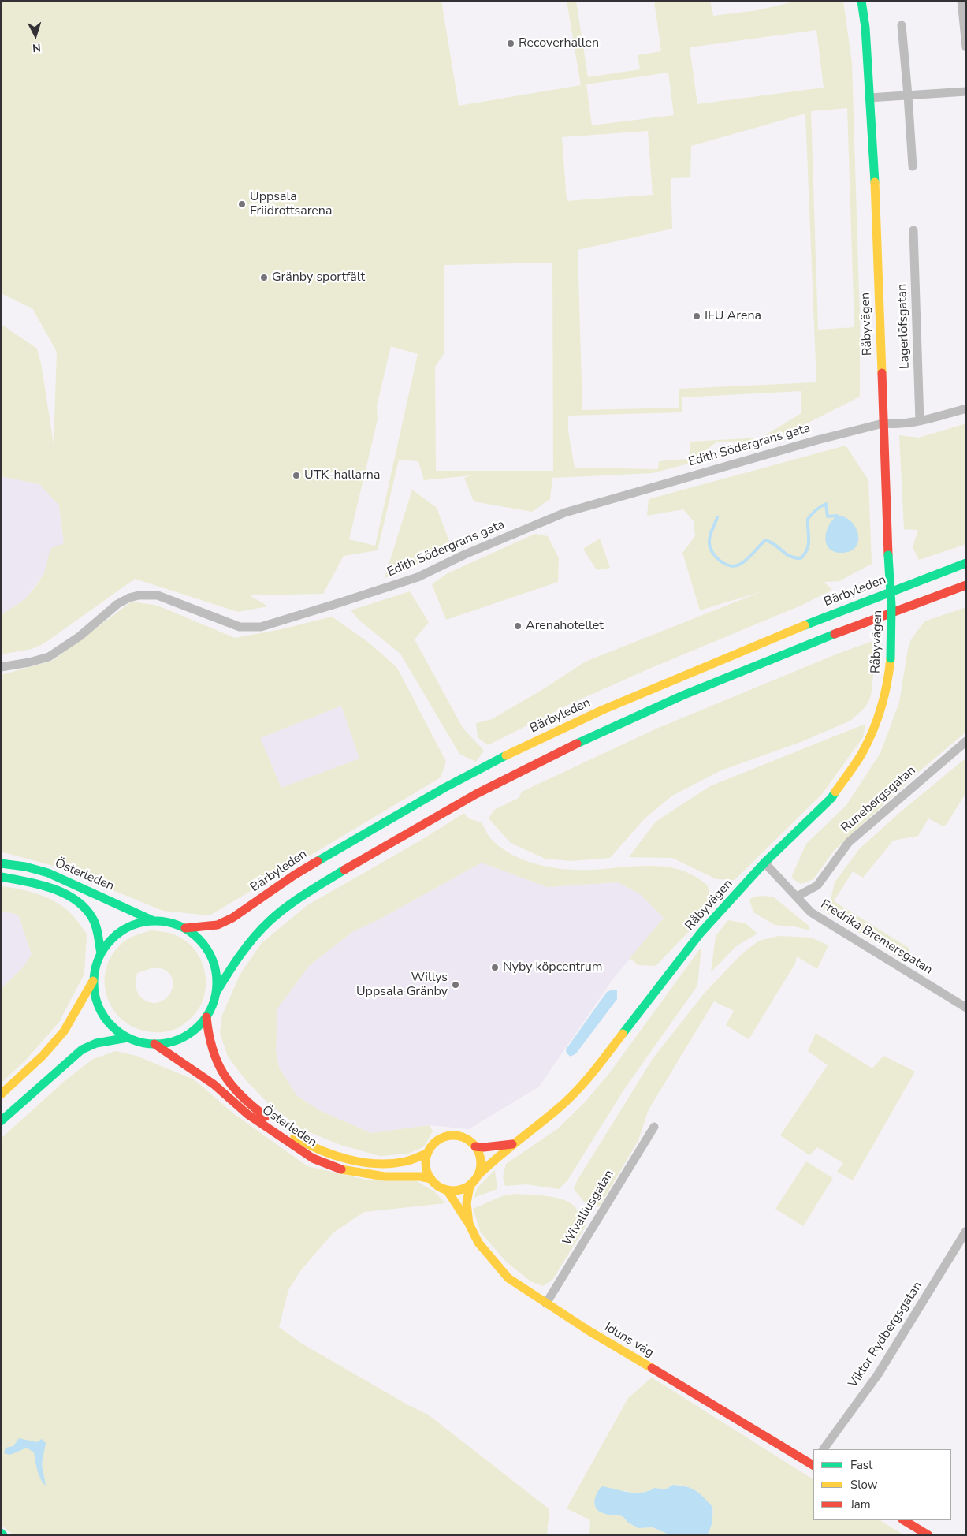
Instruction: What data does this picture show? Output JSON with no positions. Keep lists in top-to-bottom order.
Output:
{
  "streets": {
    "main road": [
      "Råbyvägen",
      "Bärbyleden",
      "Österleden",
      "Iduns väg"
    ],
    "street": [
      "Lagerlöfsgatan",
      "Edith Södergrans gata",
      "Runebergsgatan",
      "Fredrika Bremersgatan",
      "Wivalliusgatan",
      "Viktor Rydbergsgatan"
    ]
  },
  "crossings": [
    ["Råbyvägen", "Edith Södergrans gata"],
    ["Råbyvägen", "Österleden"],
    ["Råbyvägen", "Fredrika Bremersgatan"],
    ["Råbyvägen", "Iduns väg"],
    ["Lagerlöfsgatan", "Edith Södergrans gata"],
    ["Bärbyleden", "Österleden"],
    ["Runebergsgatan", "Fredrika Bremersgatan"],
    ["Österleden", "Iduns väg"],
    ["Wivalliusgatan", "Iduns väg"]
  ],
  "places": [
    "Recoverhallen",
    "Uppsala Friidrottsarena",
    "Gränby sportfält",
    "IFU Arena",
    "UTK-hallarna",
    "Arenahotellet",
    "Nyby köpcentrum",
    "Willys Uppsala Gränby"
  ],
  "legend": ["Fast", "Slow", "Jam"],
  "north": "bottom"
}
